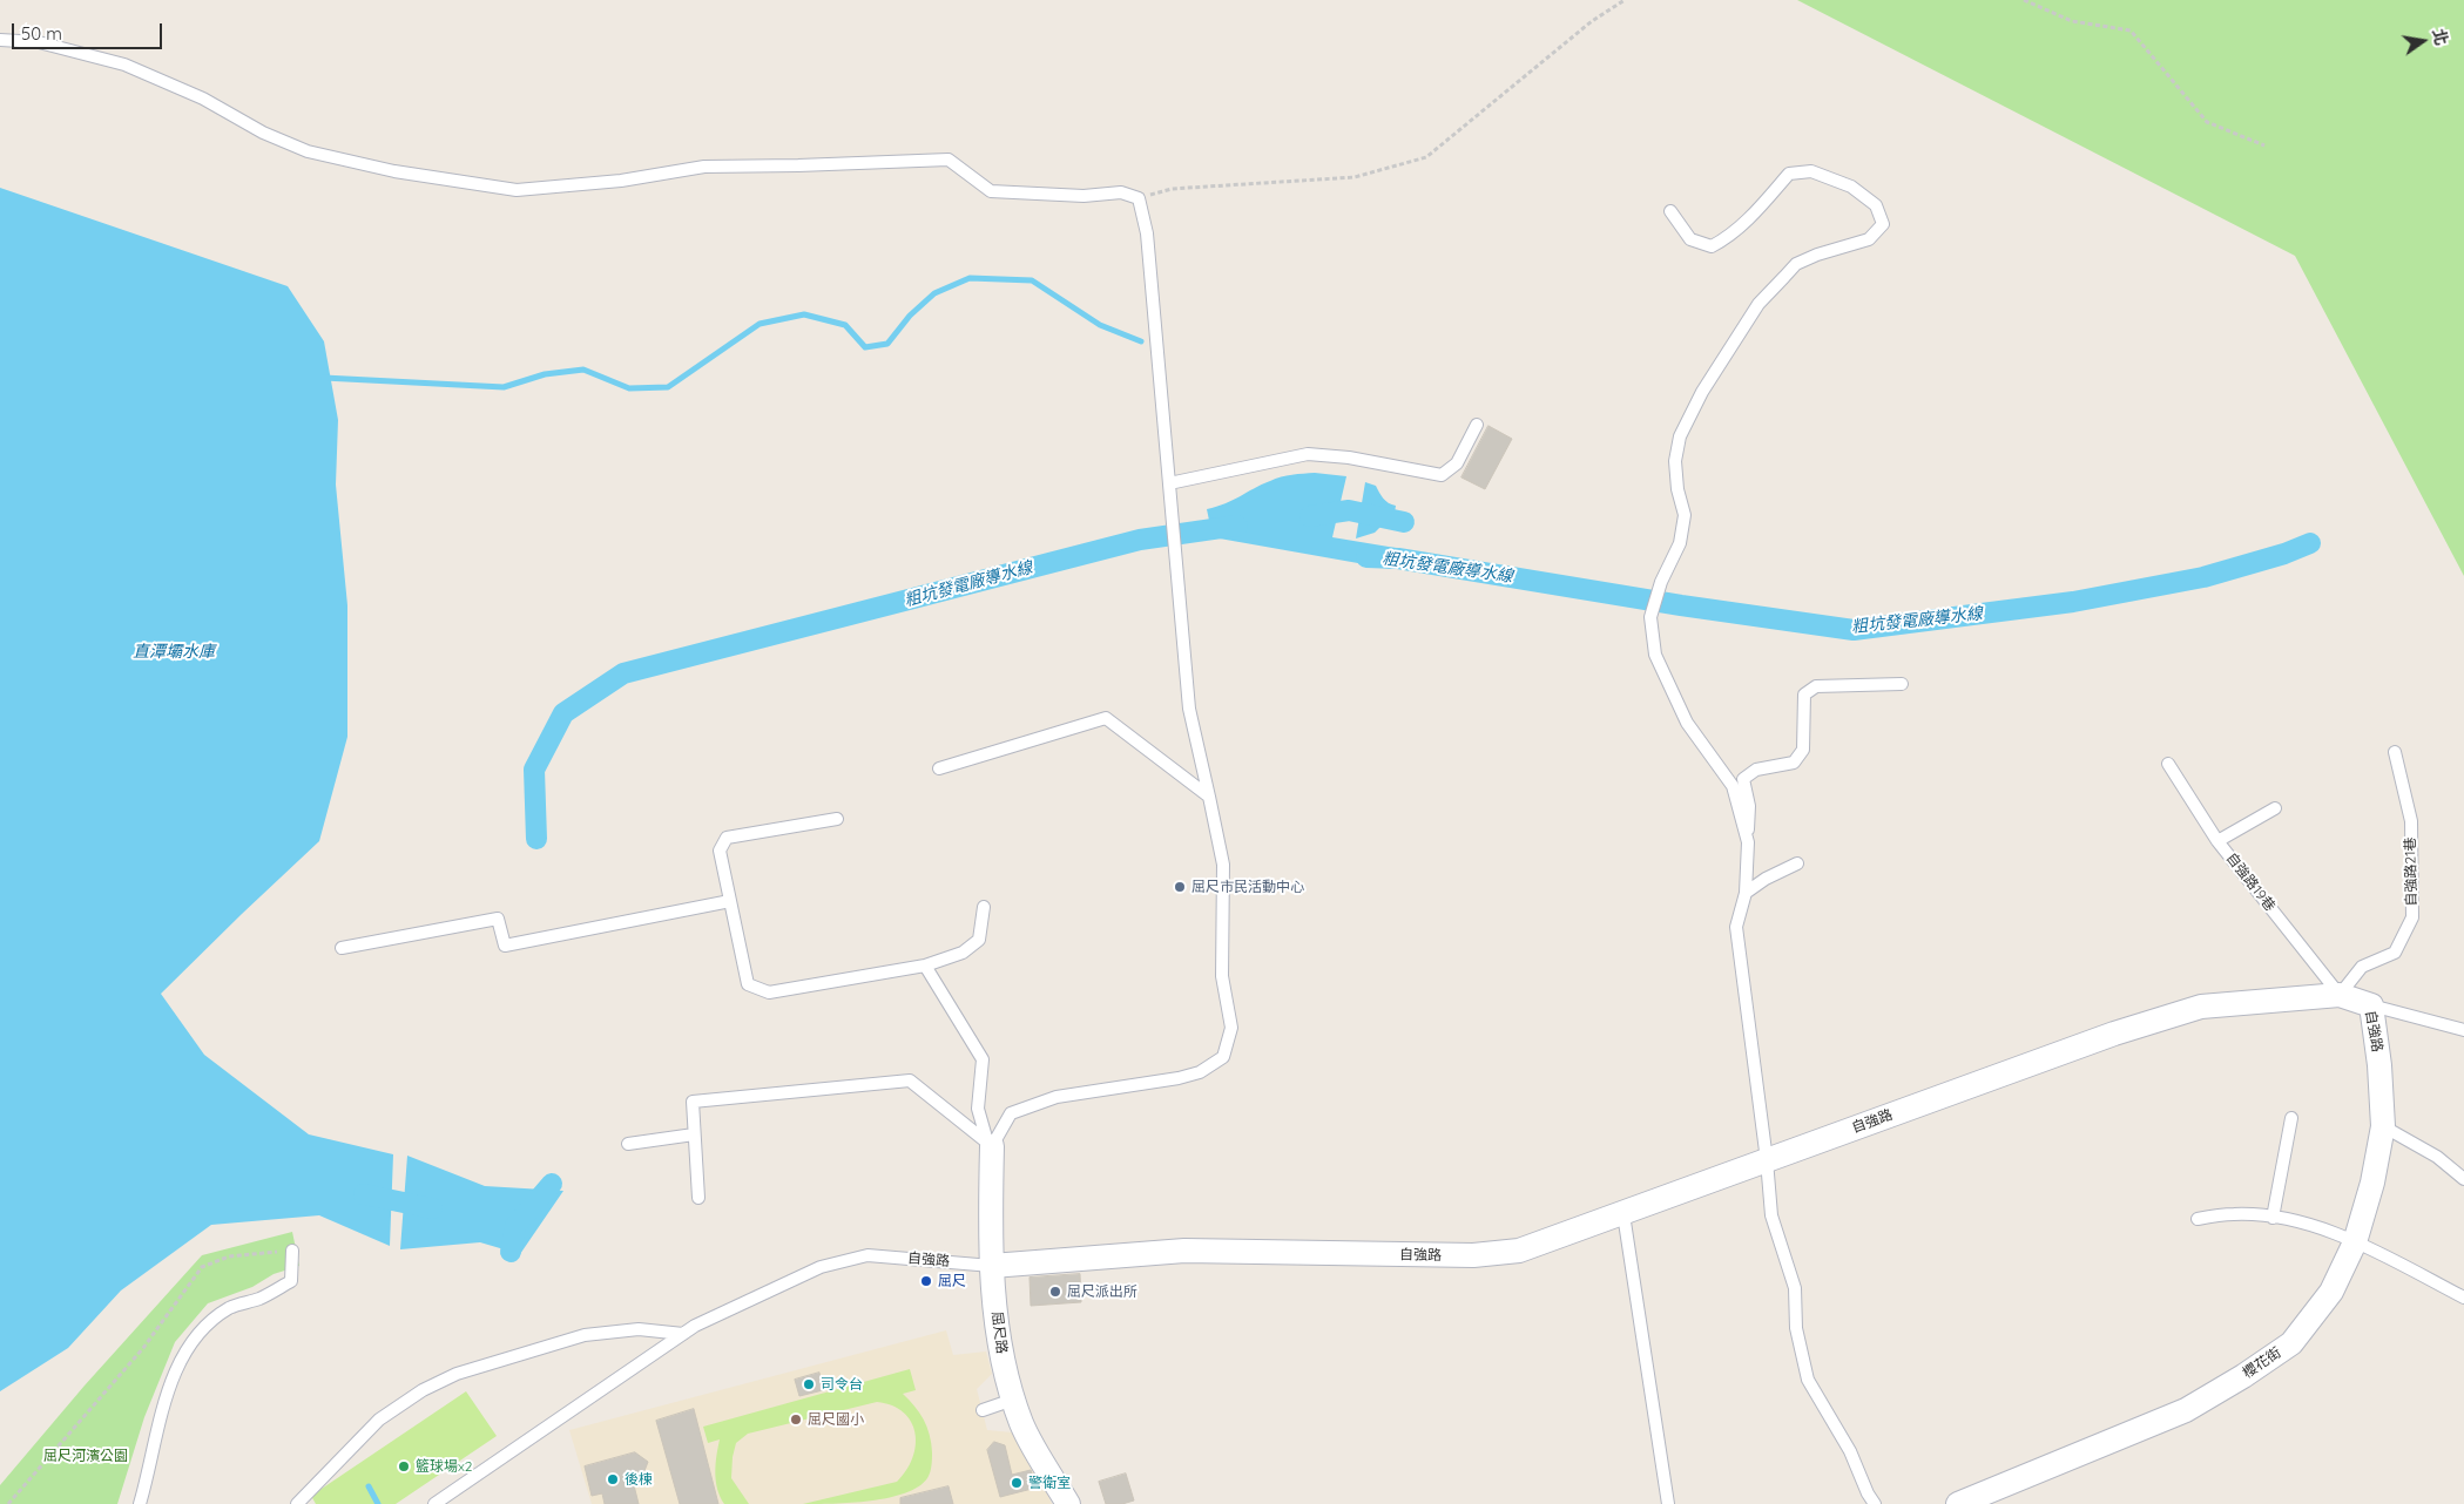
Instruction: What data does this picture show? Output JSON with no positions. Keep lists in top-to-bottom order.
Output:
{
  "streets": {
    "street": ["自強路", "屈尺路", "櫻花街"],
    "lane": ["自強路21巷", "自強路19巷"]
  },
  "crossings": [
    ["自強路21巷", "自強路19巷"],
    ["自強路21巷", "自強路"],
    ["自強路19巷", "自強路"],
    ["自強路", "屈尺路"],
    ["自強路", "櫻花街"]
  ],
  "water": ["粗坑發電廠導水線", "直潭壩水庫"],
  "parks": ["屈尺河濱公園"],
  "places": [
    "屈尺市民活動中心",
    "屈尺",
    "屈尺派出所",
    "司令台",
    "屈尺國小",
    "籃球場x2",
    "後棟",
    "警衛室"
  ],
  "scale_bar": "50 m",
  "north": "right"
}
